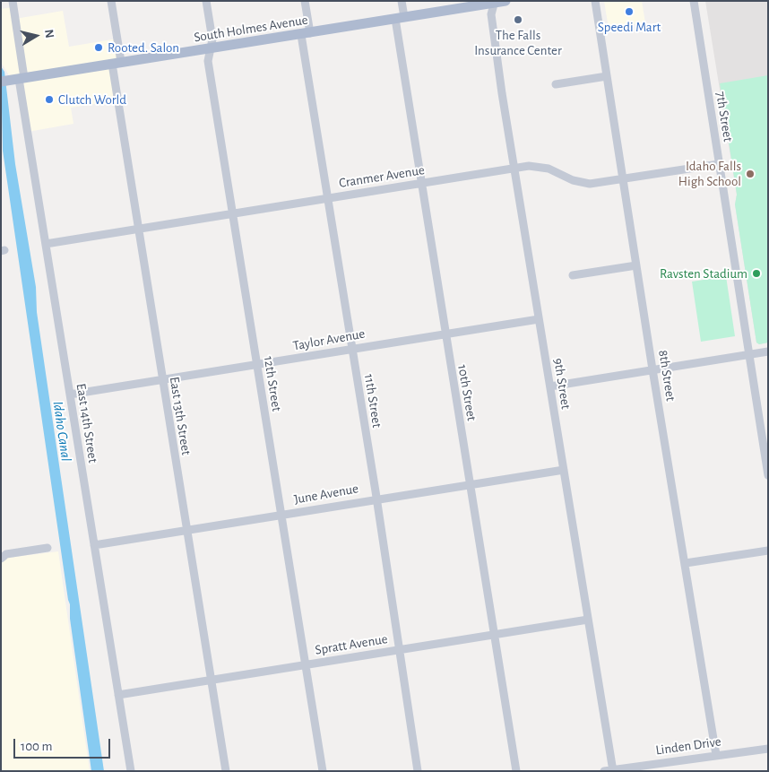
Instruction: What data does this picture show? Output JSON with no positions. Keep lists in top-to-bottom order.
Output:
{
  "streets": {
    "main road": ["South Holmes Avenue"],
    "street": [
      "7th Street",
      "Cranmer Avenue",
      "Taylor Avenue",
      "8th Street",
      "12th Street",
      "9th Street",
      "10th Street",
      "11th Street",
      "East 13th Street",
      "East 14th Street",
      "June Avenue",
      "Spratt Avenue",
      "Linden Drive"
    ]
  },
  "crossings": [
    ["South Holmes Avenue", "12th Street"],
    ["South Holmes Avenue", "9th Street"],
    ["South Holmes Avenue", "10th Street"],
    ["South Holmes Avenue", "11th Street"],
    ["South Holmes Avenue", "East 13th Street"],
    ["South Holmes Avenue", "East 14th Street"],
    ["7th Street", "Cranmer Avenue"],
    ["Cranmer Avenue", "8th Street"],
    ["Cranmer Avenue", "12th Street"],
    ["Cranmer Avenue", "9th Street"],
    ["Cranmer Avenue", "10th Street"],
    ["Cranmer Avenue", "11th Street"],
    ["Cranmer Avenue", "East 13th Street"],
    ["Cranmer Avenue", "East 14th Street"],
    ["Taylor Avenue", "12th Street"],
    ["Taylor Avenue", "9th Street"],
    ["Taylor Avenue", "10th Street"],
    ["Taylor Avenue", "11th Street"],
    ["Taylor Avenue", "East 13th Street"],
    ["Taylor Avenue", "East 14th Street"],
    ["8th Street", "Linden Drive"],
    ["12th Street", "June Avenue"],
    ["12th Street", "Spratt Avenue"],
    ["9th Street", "June Avenue"],
    ["9th Street", "Spratt Avenue"],
    ["9th Street", "Linden Drive"],
    ["10th Street", "June Avenue"],
    ["10th Street", "Spratt Avenue"],
    ["11th Street", "June Avenue"],
    ["11th Street", "Spratt Avenue"],
    ["East 13th Street", "June Avenue"],
    ["East 13th Street", "Spratt Avenue"],
    ["East 14th Street", "June Avenue"],
    ["East 14th Street", "Spratt Avenue"]
  ],
  "water": ["Idaho Canal"],
  "places": [
    "Speedi Mart",
    "The Falls Insurance Center",
    "Rooted. Salon",
    "Clutch World",
    "Idaho Falls High School",
    "Ravsten Stadium"
  ],
  "scale_bar": "100 m",
  "north": "right"
}
